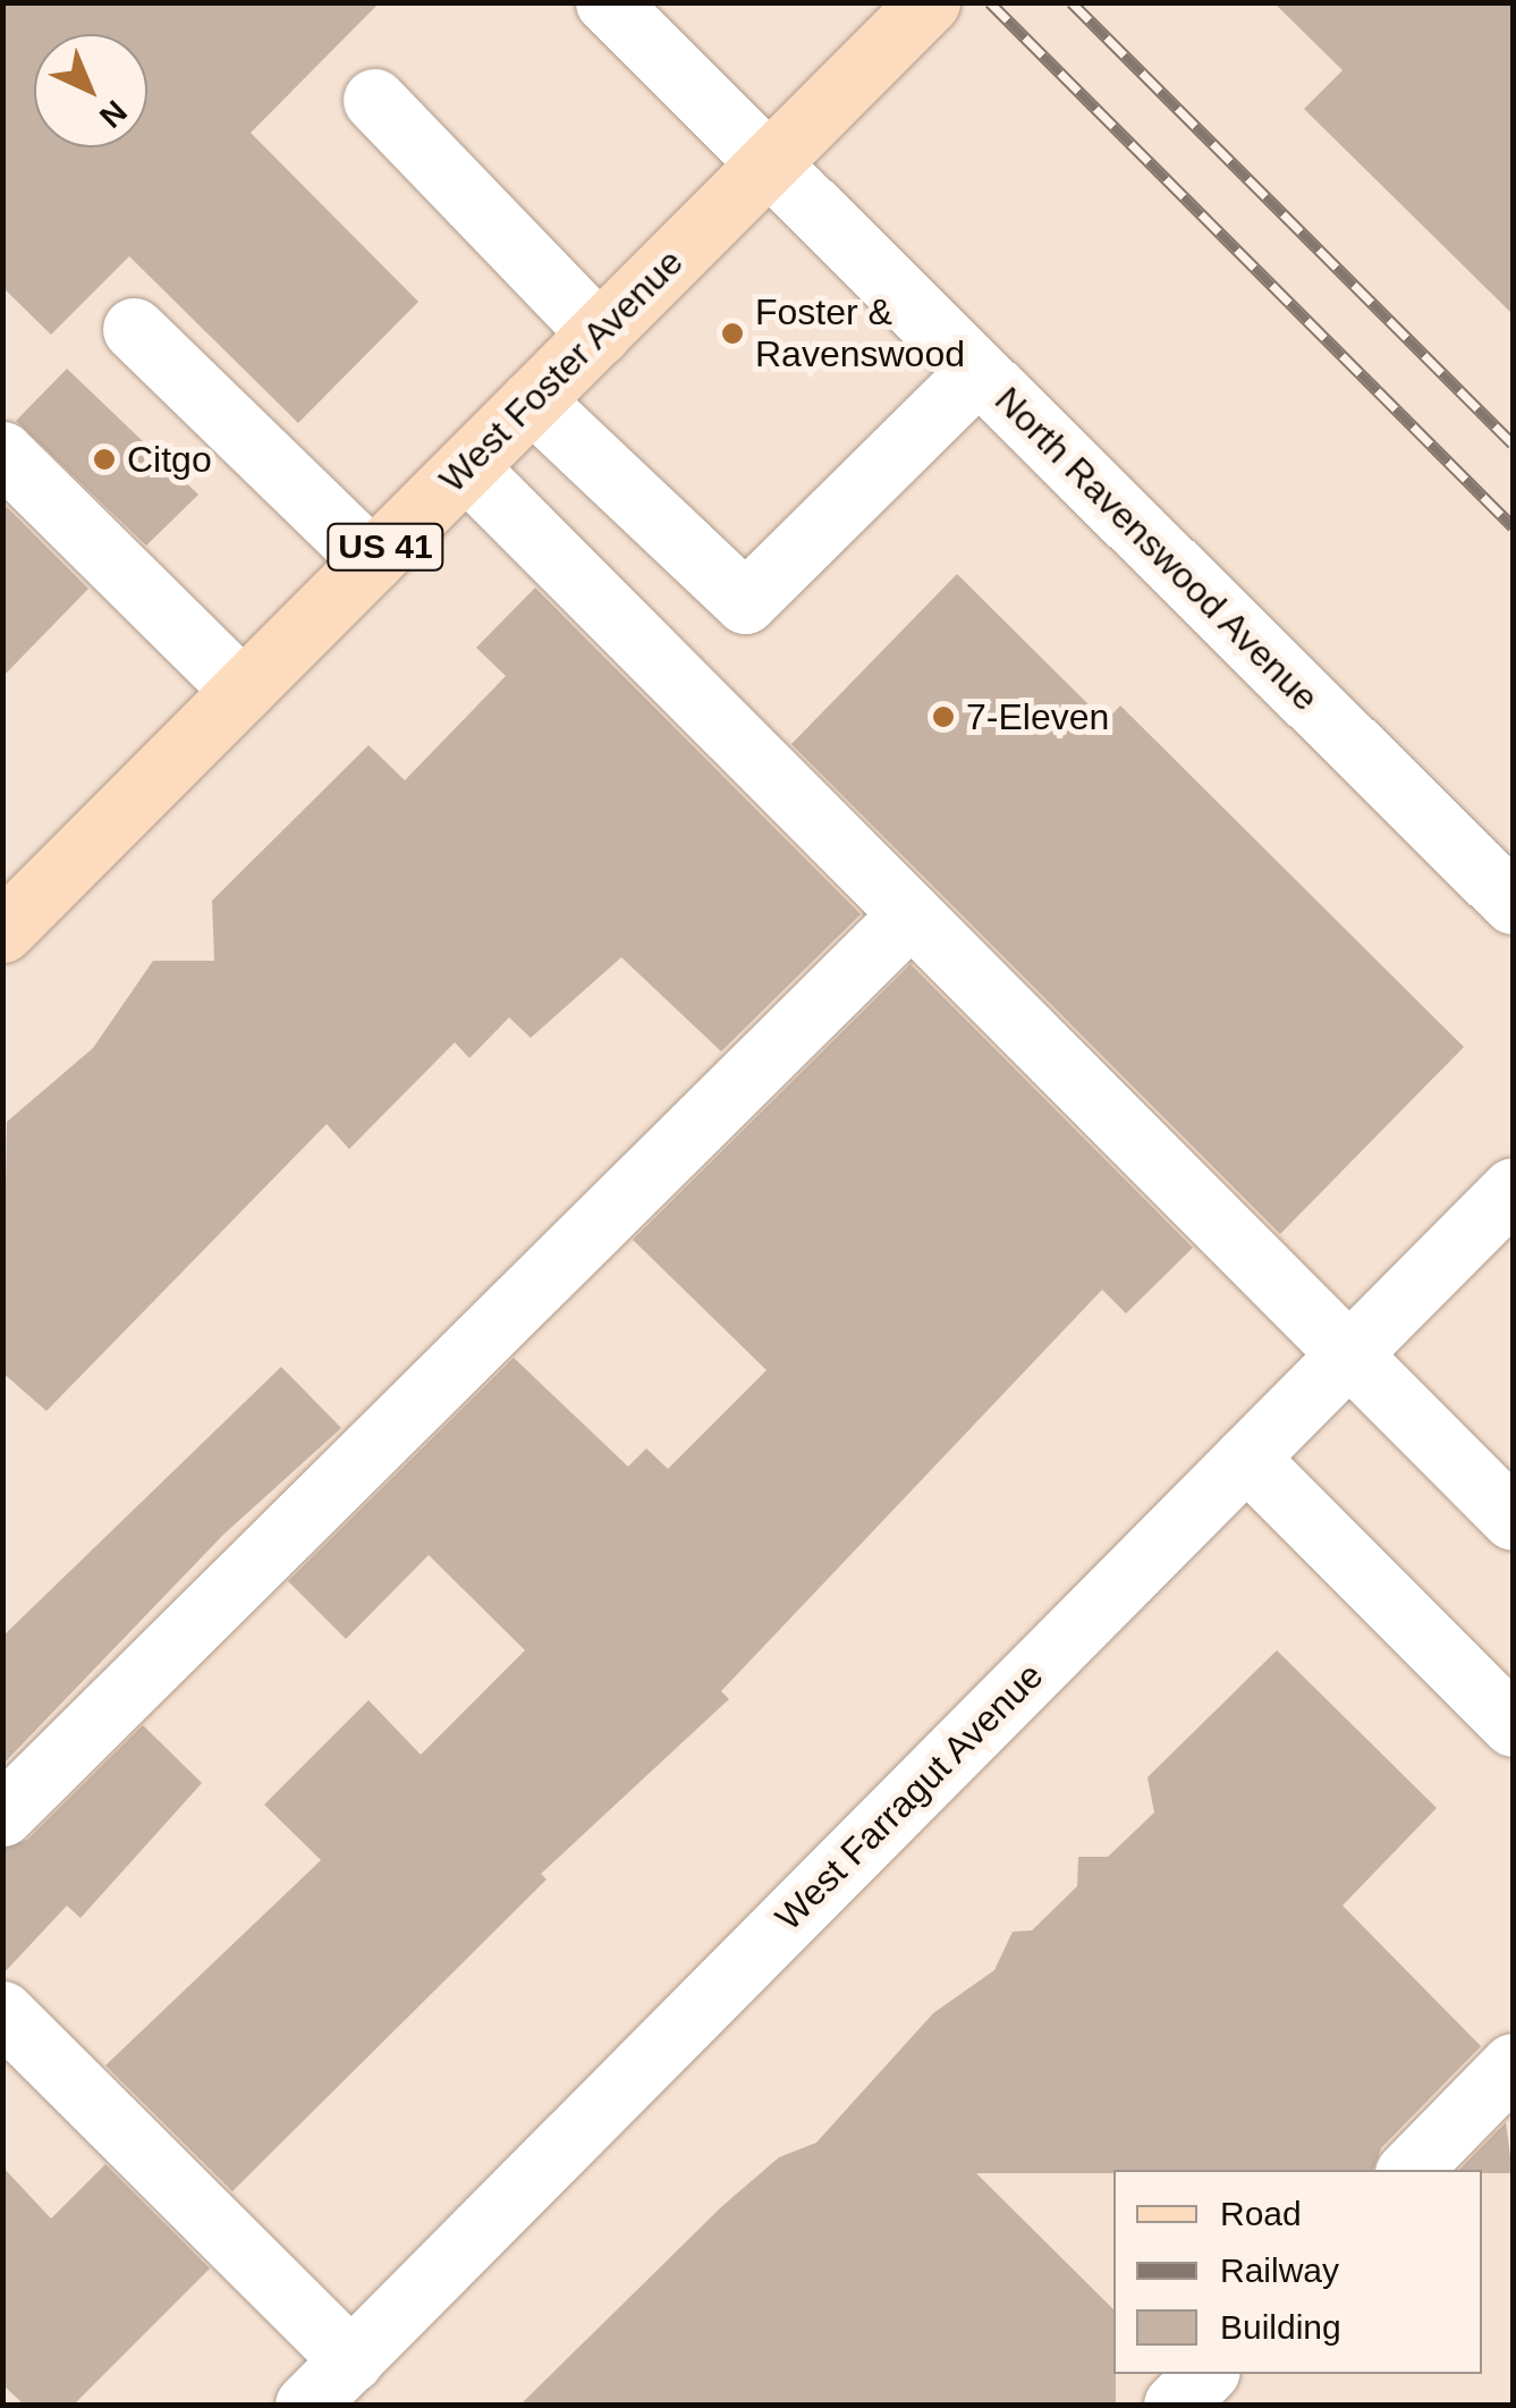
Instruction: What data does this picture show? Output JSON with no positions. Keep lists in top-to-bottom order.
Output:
{
  "streets": {
    "main road": ["West Foster Avenue", "US 41"],
    "street": ["North Ravenswood Avenue", "West Farragut Avenue"]
  },
  "crossings": [
    ["West Foster Avenue", "North Ravenswood Avenue"]
  ],
  "places": ["Foster & Ravenswood", "Citgo", "7-Eleven"],
  "legend": ["Road", "Railway", "Building"],
  "north": "bottom right"
}
